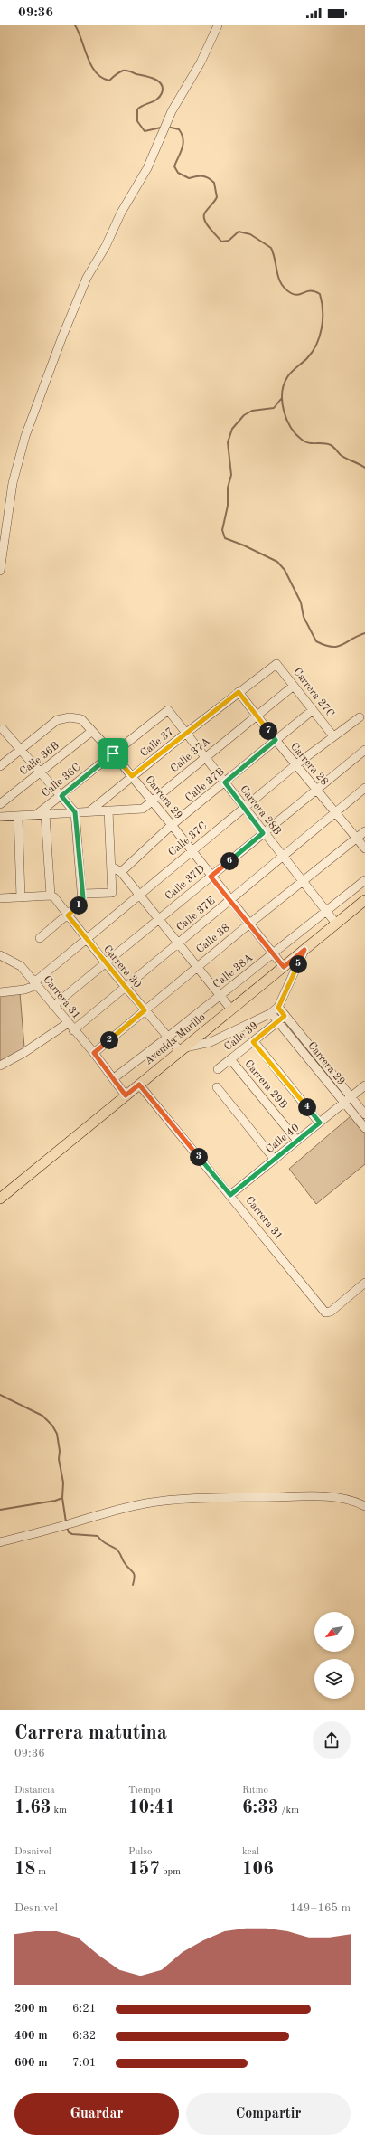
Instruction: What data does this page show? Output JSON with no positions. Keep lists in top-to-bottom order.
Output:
{
  "streets": {
    "main road": ["Avenida Murillo"],
    "street": [
      "Carrera 27C",
      "Calle 37",
      "Calle 37A",
      "Calle 36B",
      "Carrera 28",
      "Calle 36C",
      "Calle 37B",
      "Carrera 29",
      "Carrera 28B",
      "Calle 37C",
      "Calle 37D",
      "Calle 37E",
      "Calle 38",
      "Carrera 30",
      "Calle 38A",
      "Carrera 31",
      "Calle 39",
      "Carrera 29B",
      "Calle 40"
    ]
  },
  "crossings": [
    ["Carrera 27C", "Calle 37"],
    ["Carrera 27C", "Calle 37A"],
    ["Carrera 27C", "Calle 37B"],
    ["Carrera 27C", "Calle 37C"],
    ["Calle 37", "Calle 37A"],
    ["Calle 37", "Carrera 28"],
    ["Calle 37", "Carrera 29"],
    ["Calle 37", "Carrera 28B"],
    ["Calle 37A", "Carrera 28"],
    ["Calle 37A", "Carrera 29"],
    ["Calle 37A", "Carrera 28B"],
    ["Calle 36B", "Carrera 29"],
    ["Carrera 28", "Calle 37B"],
    ["Carrera 28", "Calle 37C"],
    ["Carrera 28", "Calle 37D"],
    ["Carrera 28", "Calle 37E"],
    ["Carrera 28", "Calle 38"],
    ["Calle 36C", "Carrera 29"],
    ["Calle 36C", "Carrera 28B"],
    ["Calle 37B", "Carrera 29"],
    ["Calle 37B", "Carrera 28B"],
    ["Carrera 29", "Calle 37C"],
    ["Carrera 29", "Calle 37D"],
    ["Carrera 29", "Calle 37E"],
    ["Carrera 29", "Calle 38"],
    ["Carrera 29", "Calle 38A"],
    ["Carrera 29", "Calle 39"],
    ["Carrera 29", "Avenida Murillo"],
    ["Carrera 29", "Calle 40"],
    ["Carrera 28B", "Calle 37C"],
    ["Carrera 28B", "Calle 37D"],
    ["Carrera 28B", "Calle 37E"],
    ["Carrera 28B", "Calle 38"],
    ["Carrera 28B", "Calle 38A"],
    ["Carrera 28B", "Avenida Murillo"],
    ["Calle 37C", "Carrera 30"],
    ["Calle 37C", "Carrera 31"],
    ["Calle 37D", "Carrera 30"],
    ["Calle 37D", "Carrera 31"],
    ["Calle 37E", "Carrera 30"],
    ["Calle 37E", "Carrera 31"],
    ["Calle 38", "Carrera 30"],
    ["Calle 38", "Carrera 31"],
    ["Carrera 30", "Calle 38A"],
    ["Carrera 30", "Avenida Murillo"],
    ["Calle 38A", "Carrera 31"],
    ["Carrera 31", "Avenida Murillo"],
    ["Carrera 31", "Calle 40"],
    ["Calle 39", "Carrera 29B"],
    ["Carrera 29B", "Calle 40"]
  ],
  "north": "bottom left",
  "page": {
    "status": "09:36",
    "pins": [
      "7",
      "6",
      "1",
      "5",
      "2",
      "4",
      "3"
    ],
    "heading": ["Carrera matutina", "09:36"],
    "stats": [
      ["Distancia", "1.63 km"],
      ["Tiempo", "10:41"],
      ["Ritmo", "6:33 /km"],
      ["Desnivel", "18 m"],
      ["Pulso", "157 bpm"],
      ["kcal", "106"]
    ],
    "chart": ["Desnivel", "149–165 m"],
    "list": [
      {
        "name": "200 m",
        "note": "6:21"
      },
      {
        "name": "400 m",
        "note": "6:32"
      },
      {
        "name": "600 m",
        "note": "7:01"
      }
    ],
    "buttons": ["Guardar", "Compartir"]
  }
}
